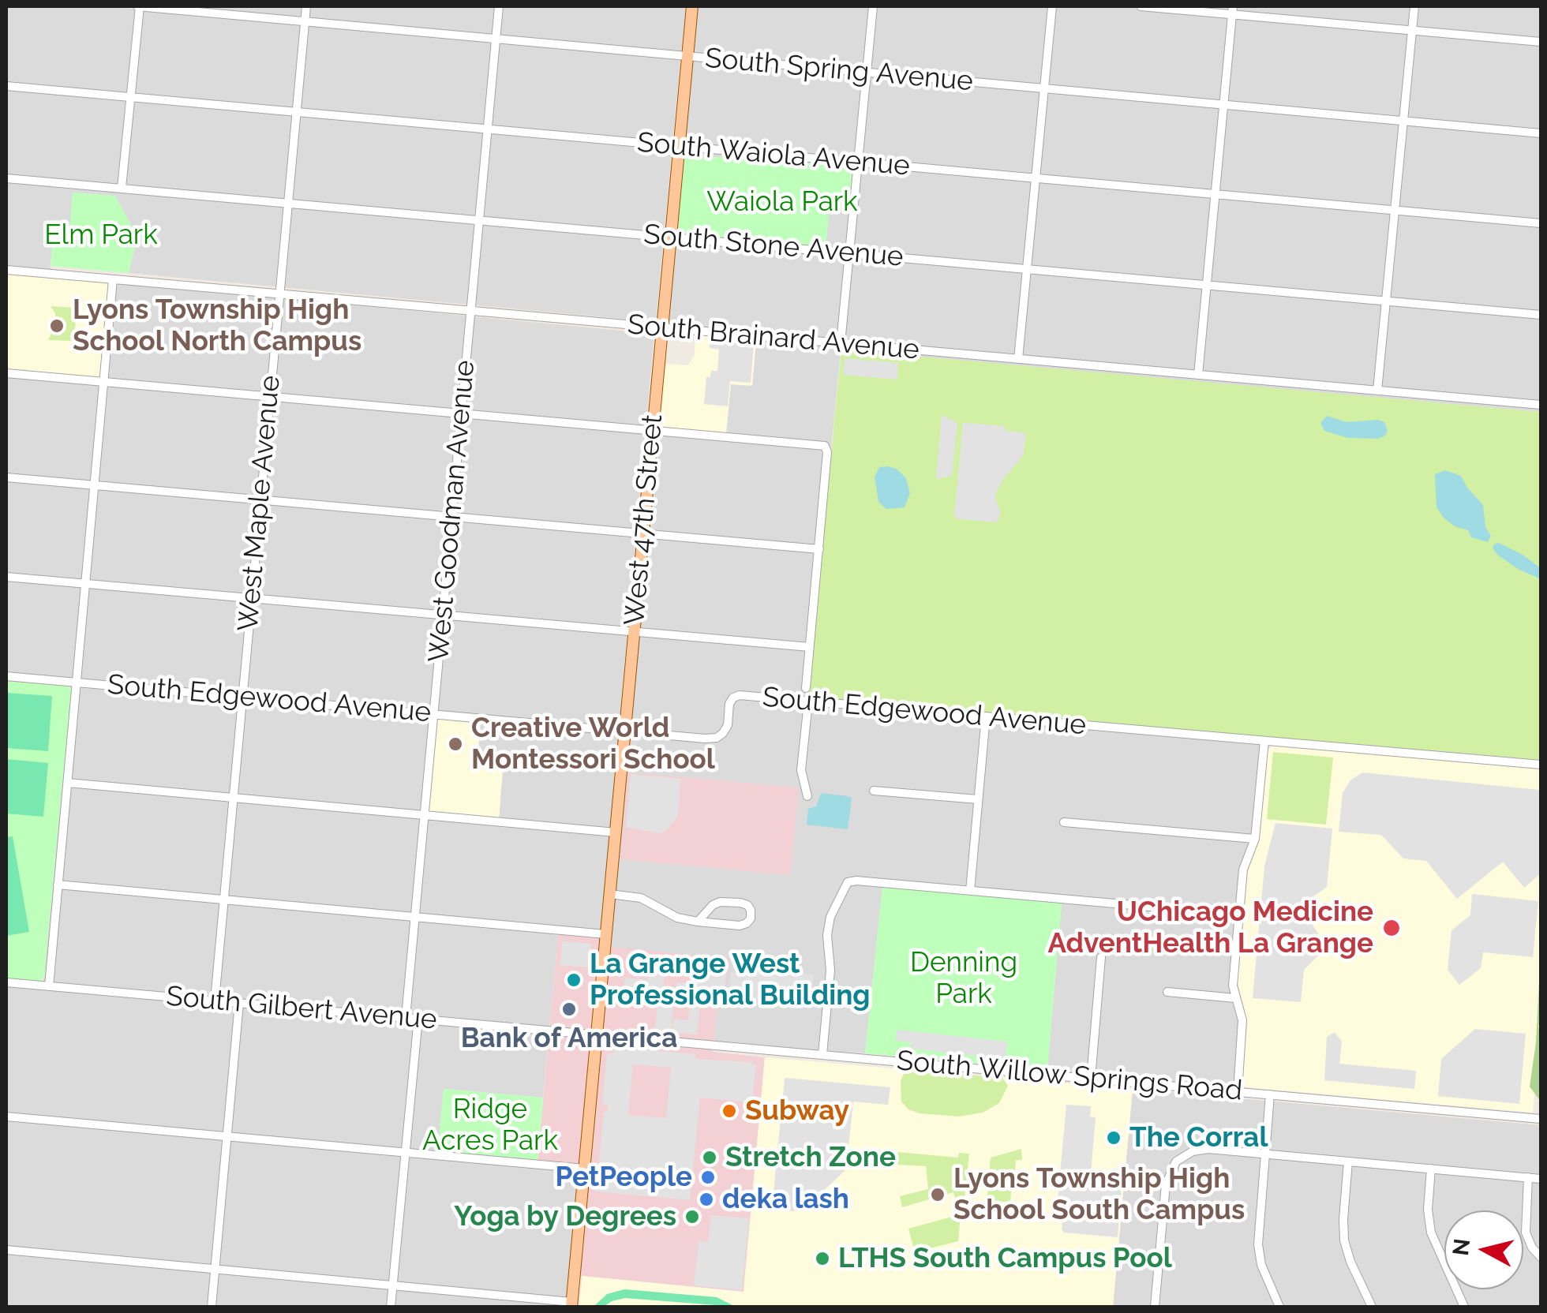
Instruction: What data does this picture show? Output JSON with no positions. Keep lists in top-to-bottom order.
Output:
{
  "streets": {
    "main road": ["West 47th Street"],
    "street": [
      "South Spring Avenue",
      "South Waiola Avenue",
      "South Stone Avenue",
      "South Brainard Avenue",
      "West Maple Avenue",
      "West Goodman Avenue",
      "South Edgewood Avenue",
      "South Gilbert Avenue",
      "South Willow Springs Road"
    ]
  },
  "crossings": [
    ["South Spring Avenue", "West Maple Avenue"],
    ["South Spring Avenue", "West Goodman Avenue"],
    ["South Spring Avenue", "West 47th Street"],
    ["South Waiola Avenue", "West Maple Avenue"],
    ["South Waiola Avenue", "West Goodman Avenue"],
    ["South Waiola Avenue", "West 47th Street"],
    ["South Stone Avenue", "West Maple Avenue"],
    ["South Stone Avenue", "West Goodman Avenue"],
    ["South Stone Avenue", "West 47th Street"],
    ["South Brainard Avenue", "West Maple Avenue"],
    ["South Brainard Avenue", "West Goodman Avenue"],
    ["South Brainard Avenue", "West 47th Street"],
    ["West Maple Avenue", "South Edgewood Avenue"],
    ["West Maple Avenue", "South Gilbert Avenue"],
    ["West Goodman Avenue", "South Edgewood Avenue"],
    ["West Goodman Avenue", "South Gilbert Avenue"],
    ["West 47th Street", "South Edgewood Avenue"],
    ["West 47th Street", "South Gilbert Avenue"],
    ["West 47th Street", "South Willow Springs Road"],
    ["South Gilbert Avenue", "South Willow Springs Road"]
  ],
  "parks": [
    "Waiola Park",
    "Elm Park",
    "Denning Park",
    "Ridge Acres Park"
  ],
  "places": [
    "Lyons Township High School North Campus",
    "Creative World Montessori School",
    "UChicago Medicine AdventHealth La Grange",
    "La Grange West Professional Building",
    "Bank of America",
    "Subway",
    "The Corral",
    "Stretch Zone",
    "PetPeople",
    "Lyons Township High School South Campus",
    "deka lash",
    "Yoga by Degrees",
    "LTHS South Campus Pool"
  ],
  "north": "left"
}
